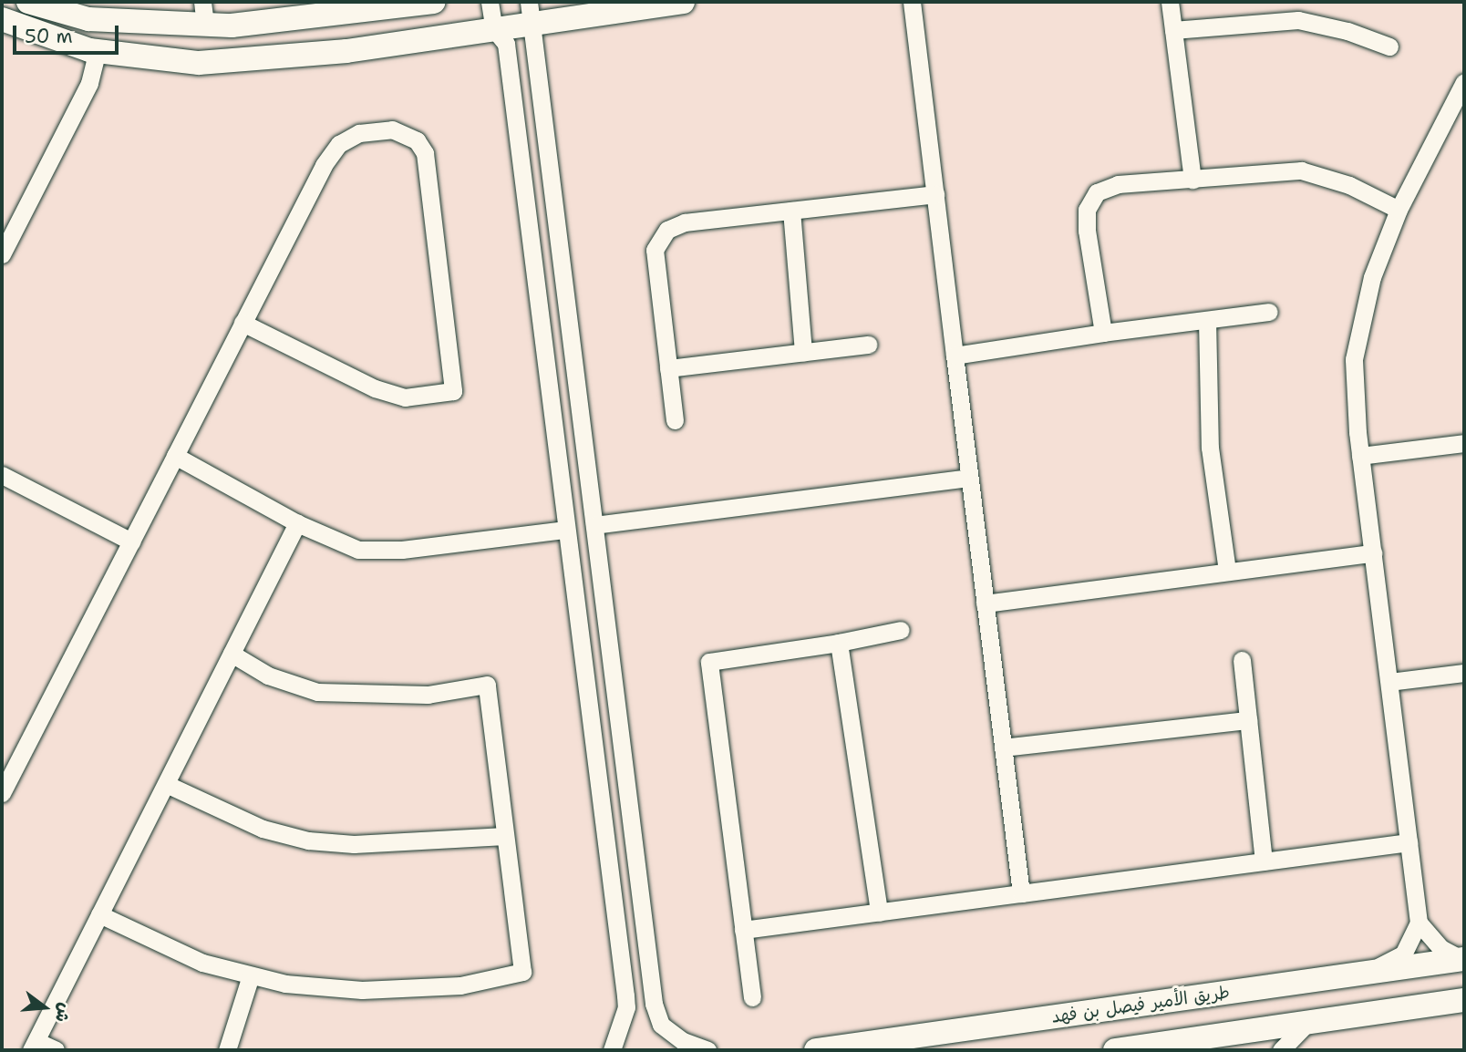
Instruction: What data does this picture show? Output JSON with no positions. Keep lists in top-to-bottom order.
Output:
{
  "streets": {
    "main road": ["طريق الأمير فيصل بن فهد"]
  },
  "scale_bar": "50 m",
  "north": "right"
}
